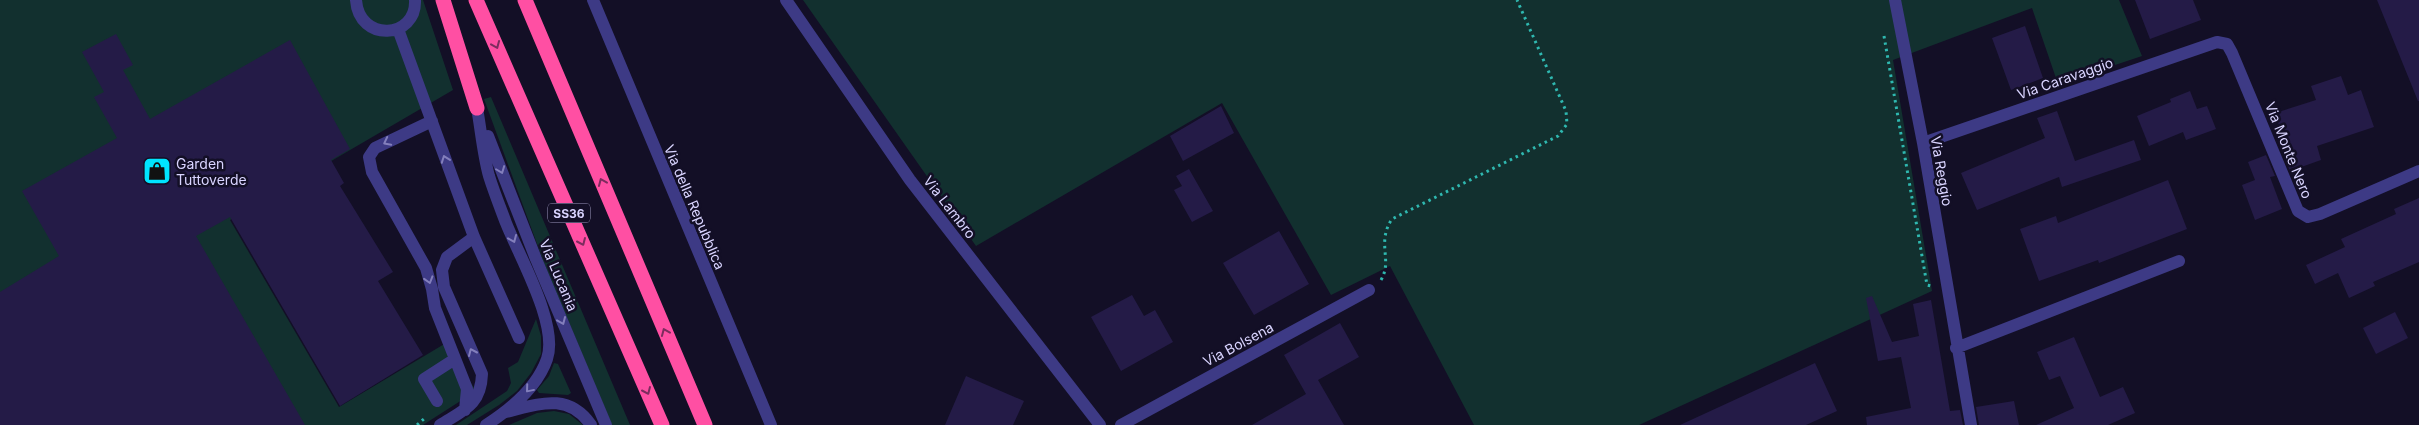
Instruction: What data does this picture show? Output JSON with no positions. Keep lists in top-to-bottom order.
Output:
{
  "streets": {
    "highway": ["SS36"],
    "street": [
      "Via Caravaggio",
      "Via Monte Nero",
      "Via Reggio",
      "Via della Repubblica",
      "Via Lambro",
      "Via Lucania",
      "Via Bolsena"
    ]
  },
  "crossings": [
    ["Via Caravaggio", "Via Monte Nero"],
    ["Via Caravaggio", "Via Reggio"]
  ],
  "places": {
    "shop": ["Garden Tuttoverde"]
  }
}
